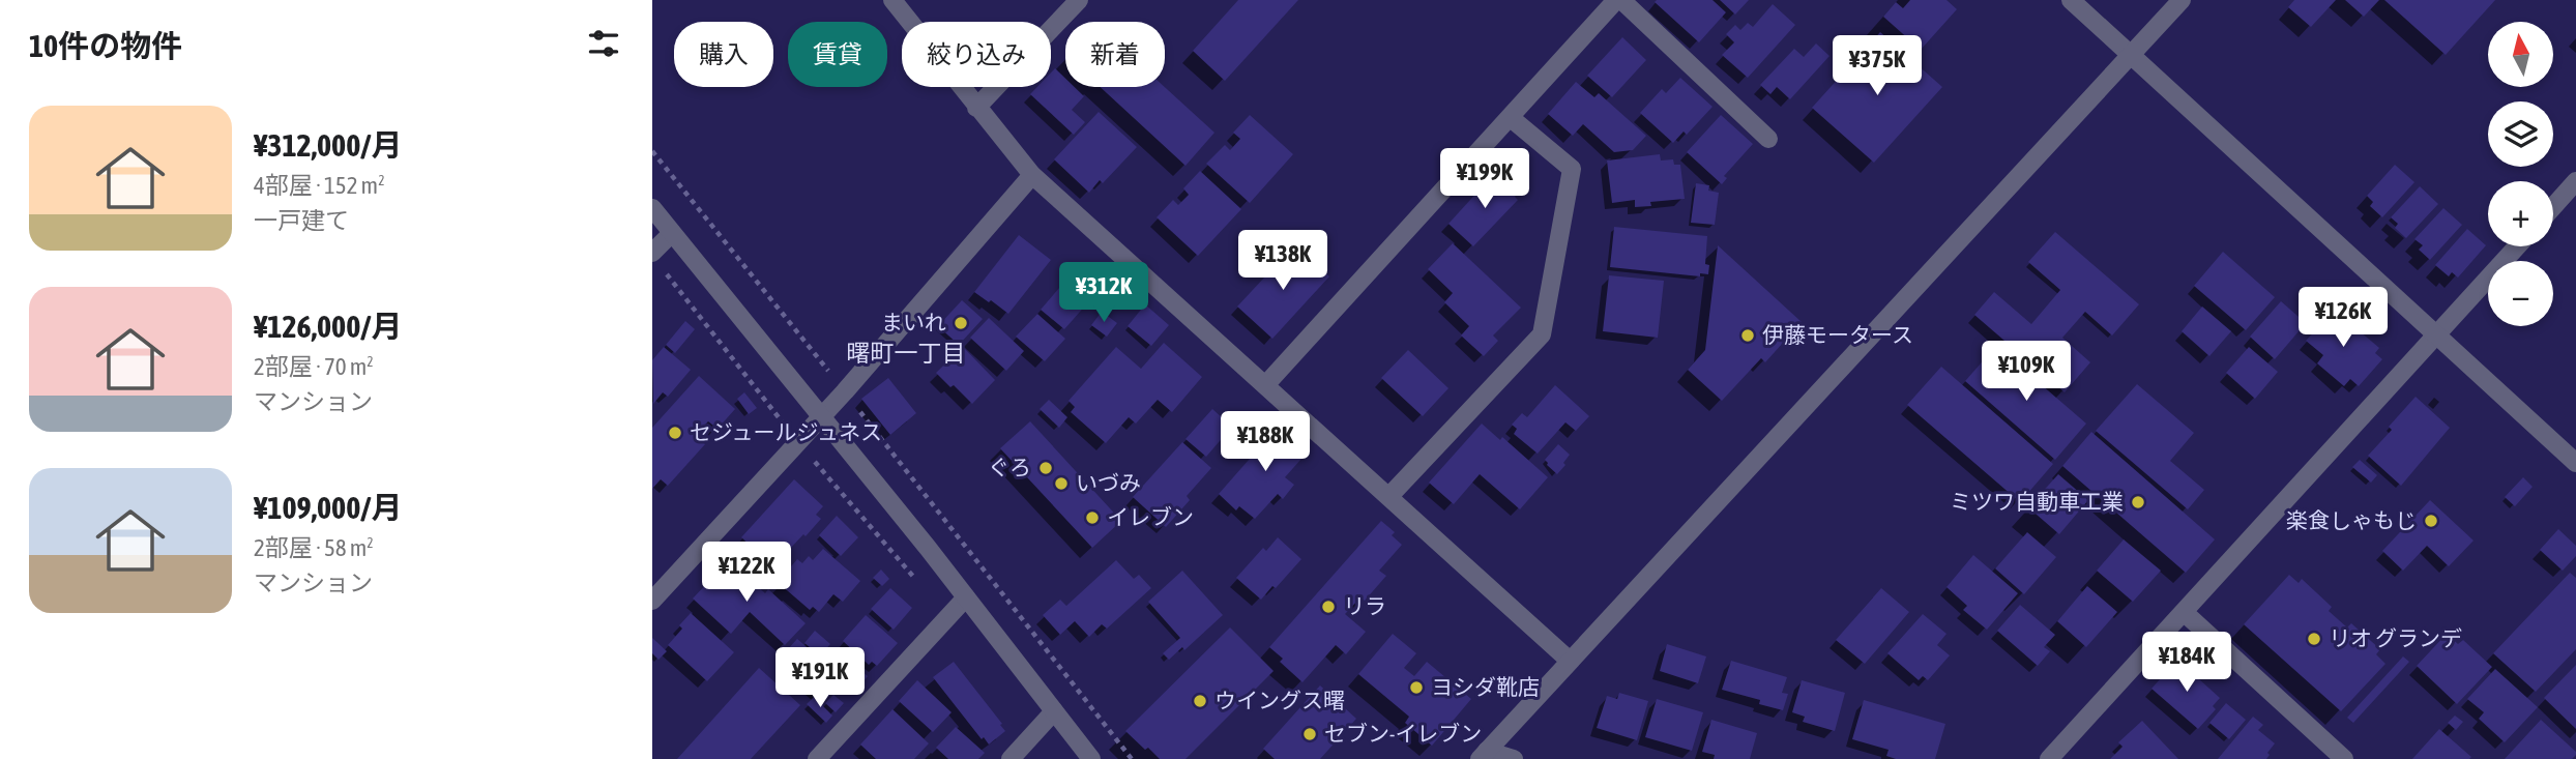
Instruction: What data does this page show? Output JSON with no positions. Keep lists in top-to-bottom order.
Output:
{
  "districts": ["曙町一丁目"],
  "places": [
    "まいれ",
    "伊藤モータース",
    "セジュールジュネス",
    "ぐろ",
    "いづみ",
    "ミツワ自動車工業",
    "イレブン",
    "楽食しゃもじ",
    "リラ",
    "リオ グランデ",
    "ヨシダ靴店",
    "ウイングス曙",
    "セブン-イレブン"
  ],
  "north": "top",
  "page": {
    "heading": "10件の物件",
    "map_buttons": ["+", "−"],
    "chip": [
      "購入",
      "賃貸",
      "絞り込み",
      "新着"
    ],
    "price": [
      "¥375K",
      "¥199K",
      "¥138K",
      "¥312K",
      "¥126K",
      "¥109K",
      "¥188K",
      "¥122K",
      "¥184K",
      "¥191K"
    ],
    "list": [
      {
        "name": "¥312,000/月",
        "note": "4部屋 · 152 m² · 一戸建て"
      },
      {
        "name": "¥126,000/月",
        "note": "2部屋 · 70 m² · マンション"
      },
      {
        "name": "¥109,000/月",
        "note": "2部屋 · 58 m² · マンション"
      }
    ]
  }
}
